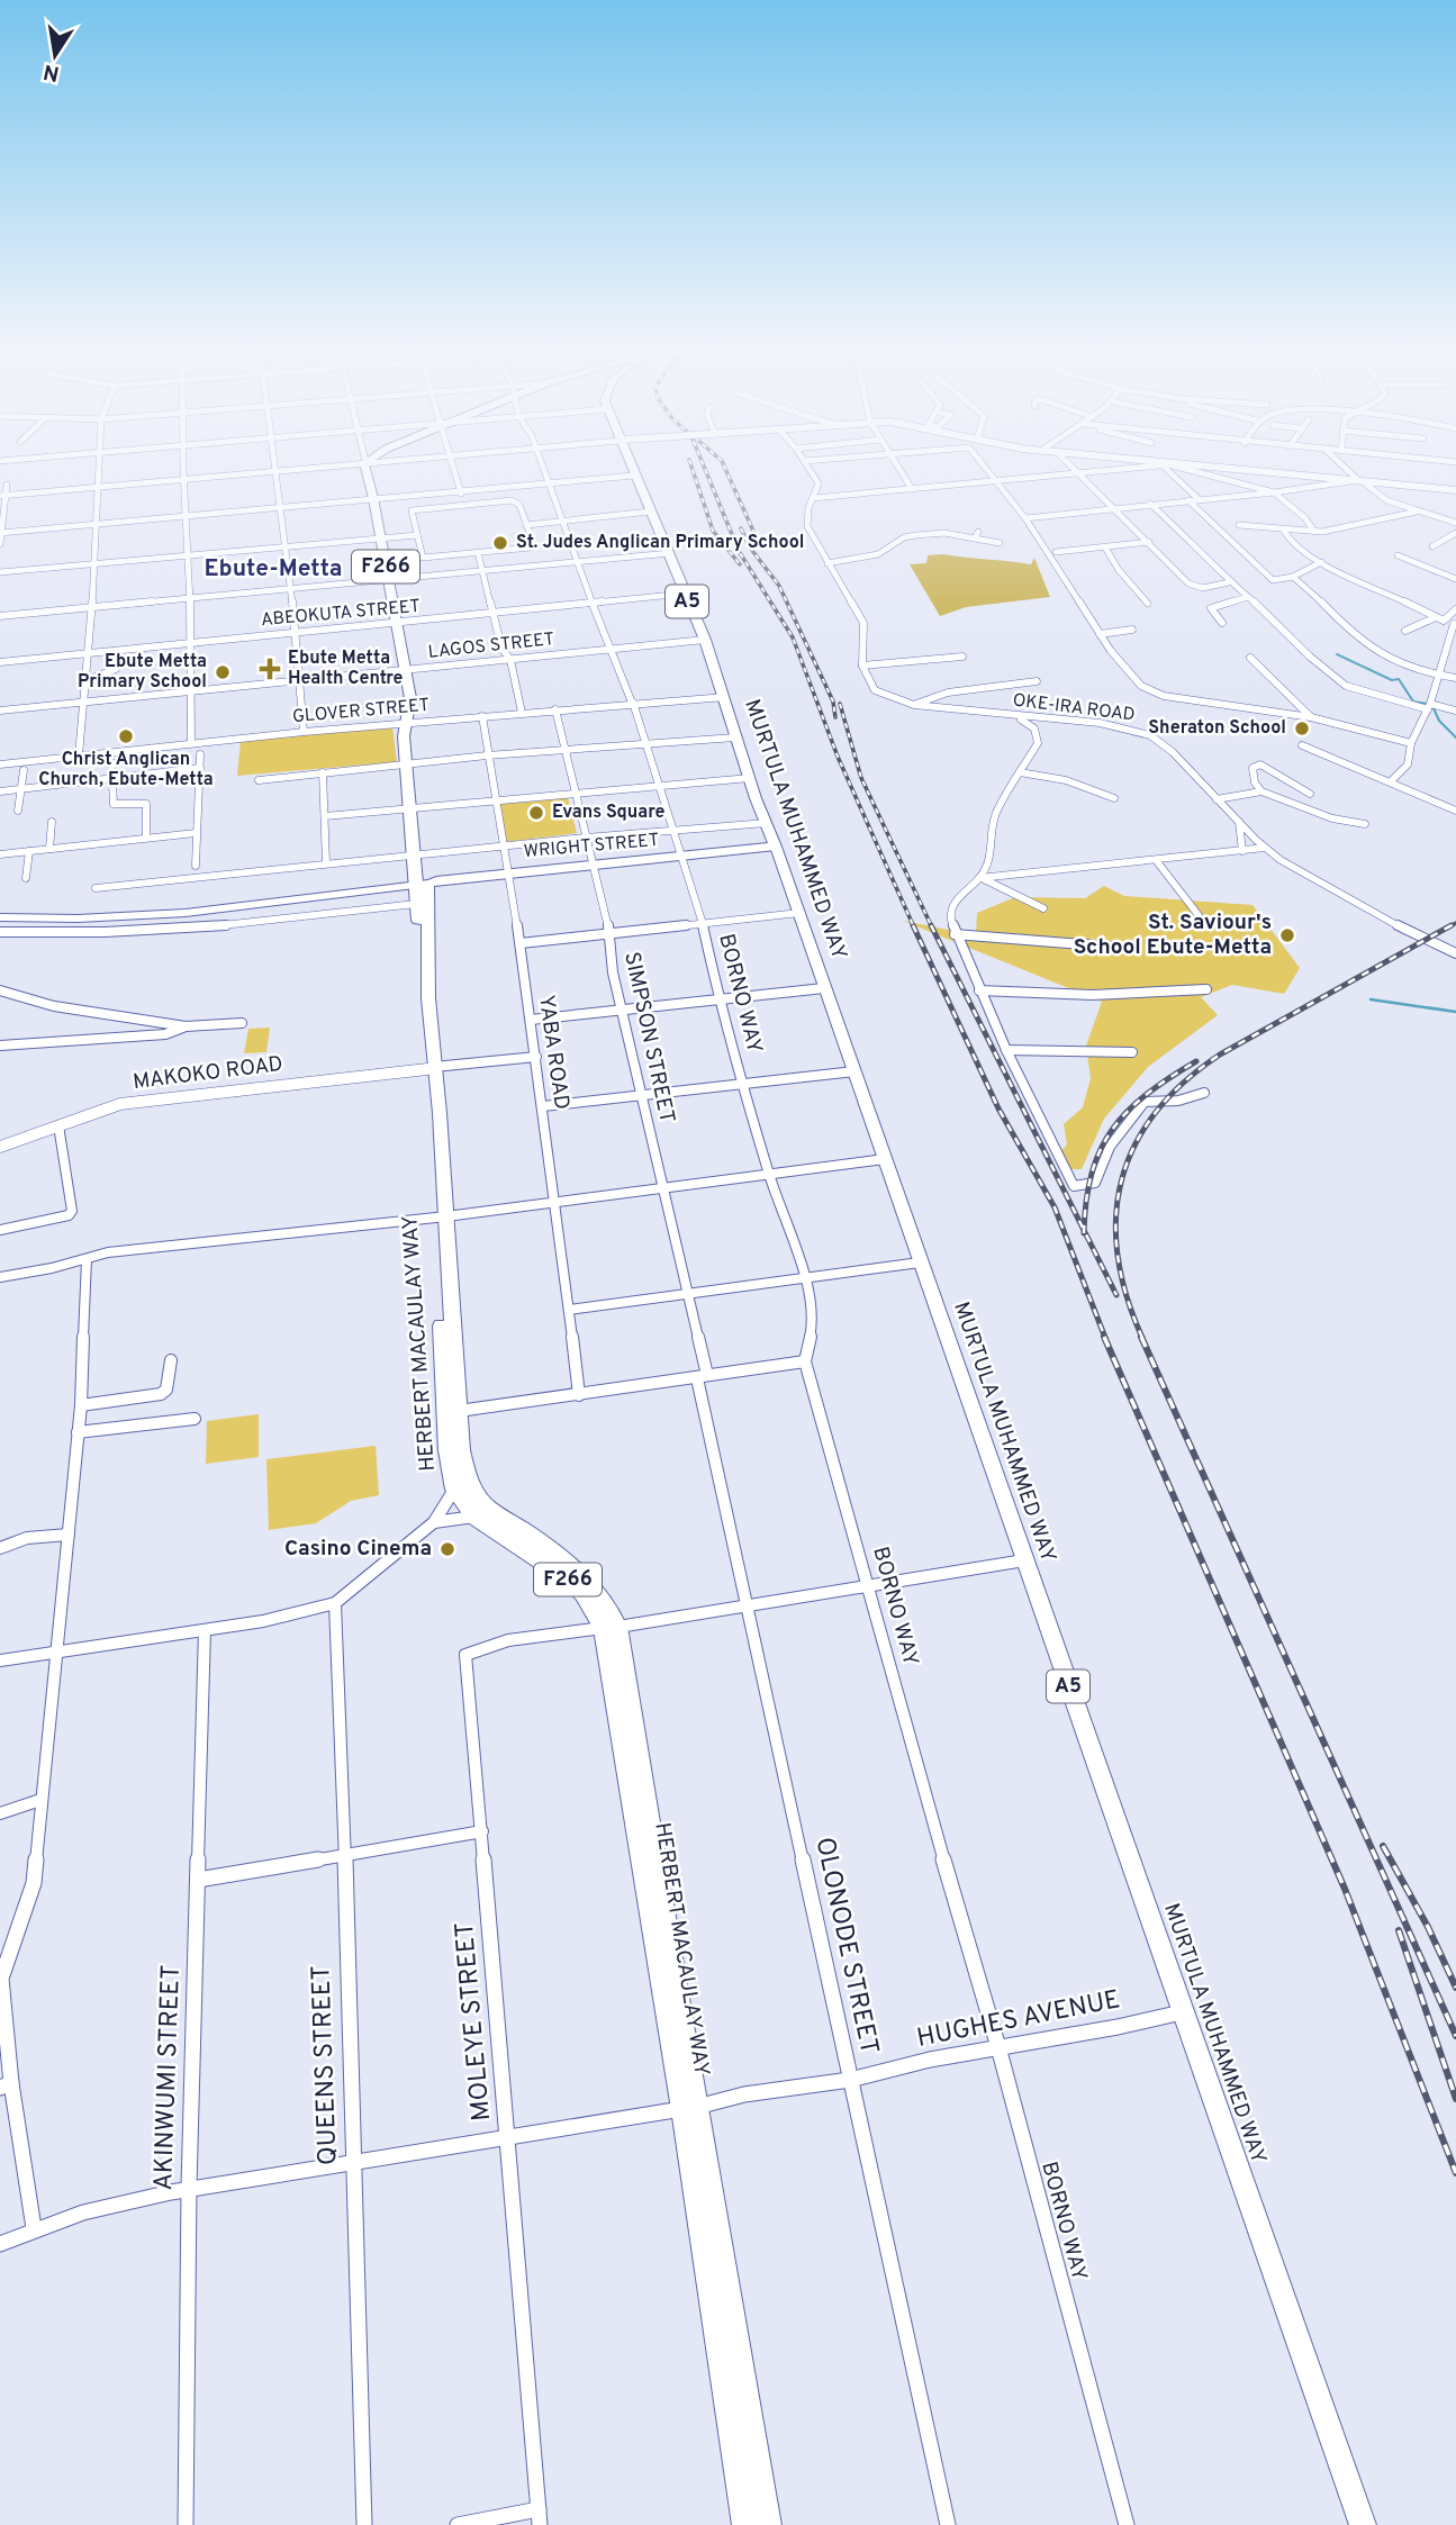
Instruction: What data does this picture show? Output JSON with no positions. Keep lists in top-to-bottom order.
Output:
{
  "streets": {
    "main road": [
      "F266",
      "A5",
      "MURTULA MUHAMMED WAY",
      "WRIGHT STREET",
      "HERBERT MACAULAY WAY"
    ],
    "street": [
      "ABEOKUTA STREET",
      "LAGOS STREET",
      "OKE-IRA ROAD",
      "GLOVER STREET",
      "BORNO WAY",
      "SIMPSON STREET",
      "YABA ROAD",
      "MAKOKO ROAD",
      "OLONODE STREET",
      "HUGHES AVENUE",
      "MOLEYE STREET",
      "QUEENS STREET",
      "AKINWUMI STREET"
    ]
  },
  "crossings": [
    ["ABEOKUTA STREET", "MURTULA MUHAMMED WAY"],
    ["ABEOKUTA STREET", "BORNO WAY"],
    ["ABEOKUTA STREET", "HERBERT MACAULAY WAY"],
    ["LAGOS STREET", "MURTULA MUHAMMED WAY"],
    ["LAGOS STREET", "BORNO WAY"],
    ["LAGOS STREET", "HERBERT MACAULAY WAY"],
    ["GLOVER STREET", "MURTULA MUHAMMED WAY"],
    ["GLOVER STREET", "BORNO WAY"],
    ["GLOVER STREET", "SIMPSON STREET"],
    ["GLOVER STREET", "YABA ROAD"],
    ["GLOVER STREET", "HERBERT MACAULAY WAY"],
    ["MURTULA MUHAMMED WAY", "WRIGHT STREET"],
    ["MURTULA MUHAMMED WAY", "HUGHES AVENUE"],
    ["WRIGHT STREET", "BORNO WAY"],
    ["WRIGHT STREET", "SIMPSON STREET"],
    ["WRIGHT STREET", "YABA ROAD"],
    ["WRIGHT STREET", "HERBERT MACAULAY WAY"],
    ["BORNO WAY", "HUGHES AVENUE"],
    ["SIMPSON STREET", "OLONODE STREET"],
    ["MAKOKO ROAD", "HERBERT MACAULAY WAY"],
    ["HERBERT MACAULAY WAY", "HUGHES AVENUE"],
    ["HERBERT MACAULAY WAY", "MOLEYE STREET"],
    ["OLONODE STREET", "HUGHES AVENUE"],
    ["HUGHES AVENUE", "MOLEYE STREET"],
    ["HUGHES AVENUE", "QUEENS STREET"],
    ["HUGHES AVENUE", "AKINWUMI STREET"]
  ],
  "districts": ["Ebute-Metta"],
  "places": {
    "other": [
      "St. Judes Anglican Primary School",
      "Ebute Metta Primary School",
      "Sheraton School",
      "Christ Anglican Church, Ebute-Metta",
      "Evans Square",
      "St. Saviour's School Ebute-Metta",
      "Casino Cinema"
    ],
    "health": ["Ebute Metta Health Centre"]
  },
  "north": "bottom"
}
